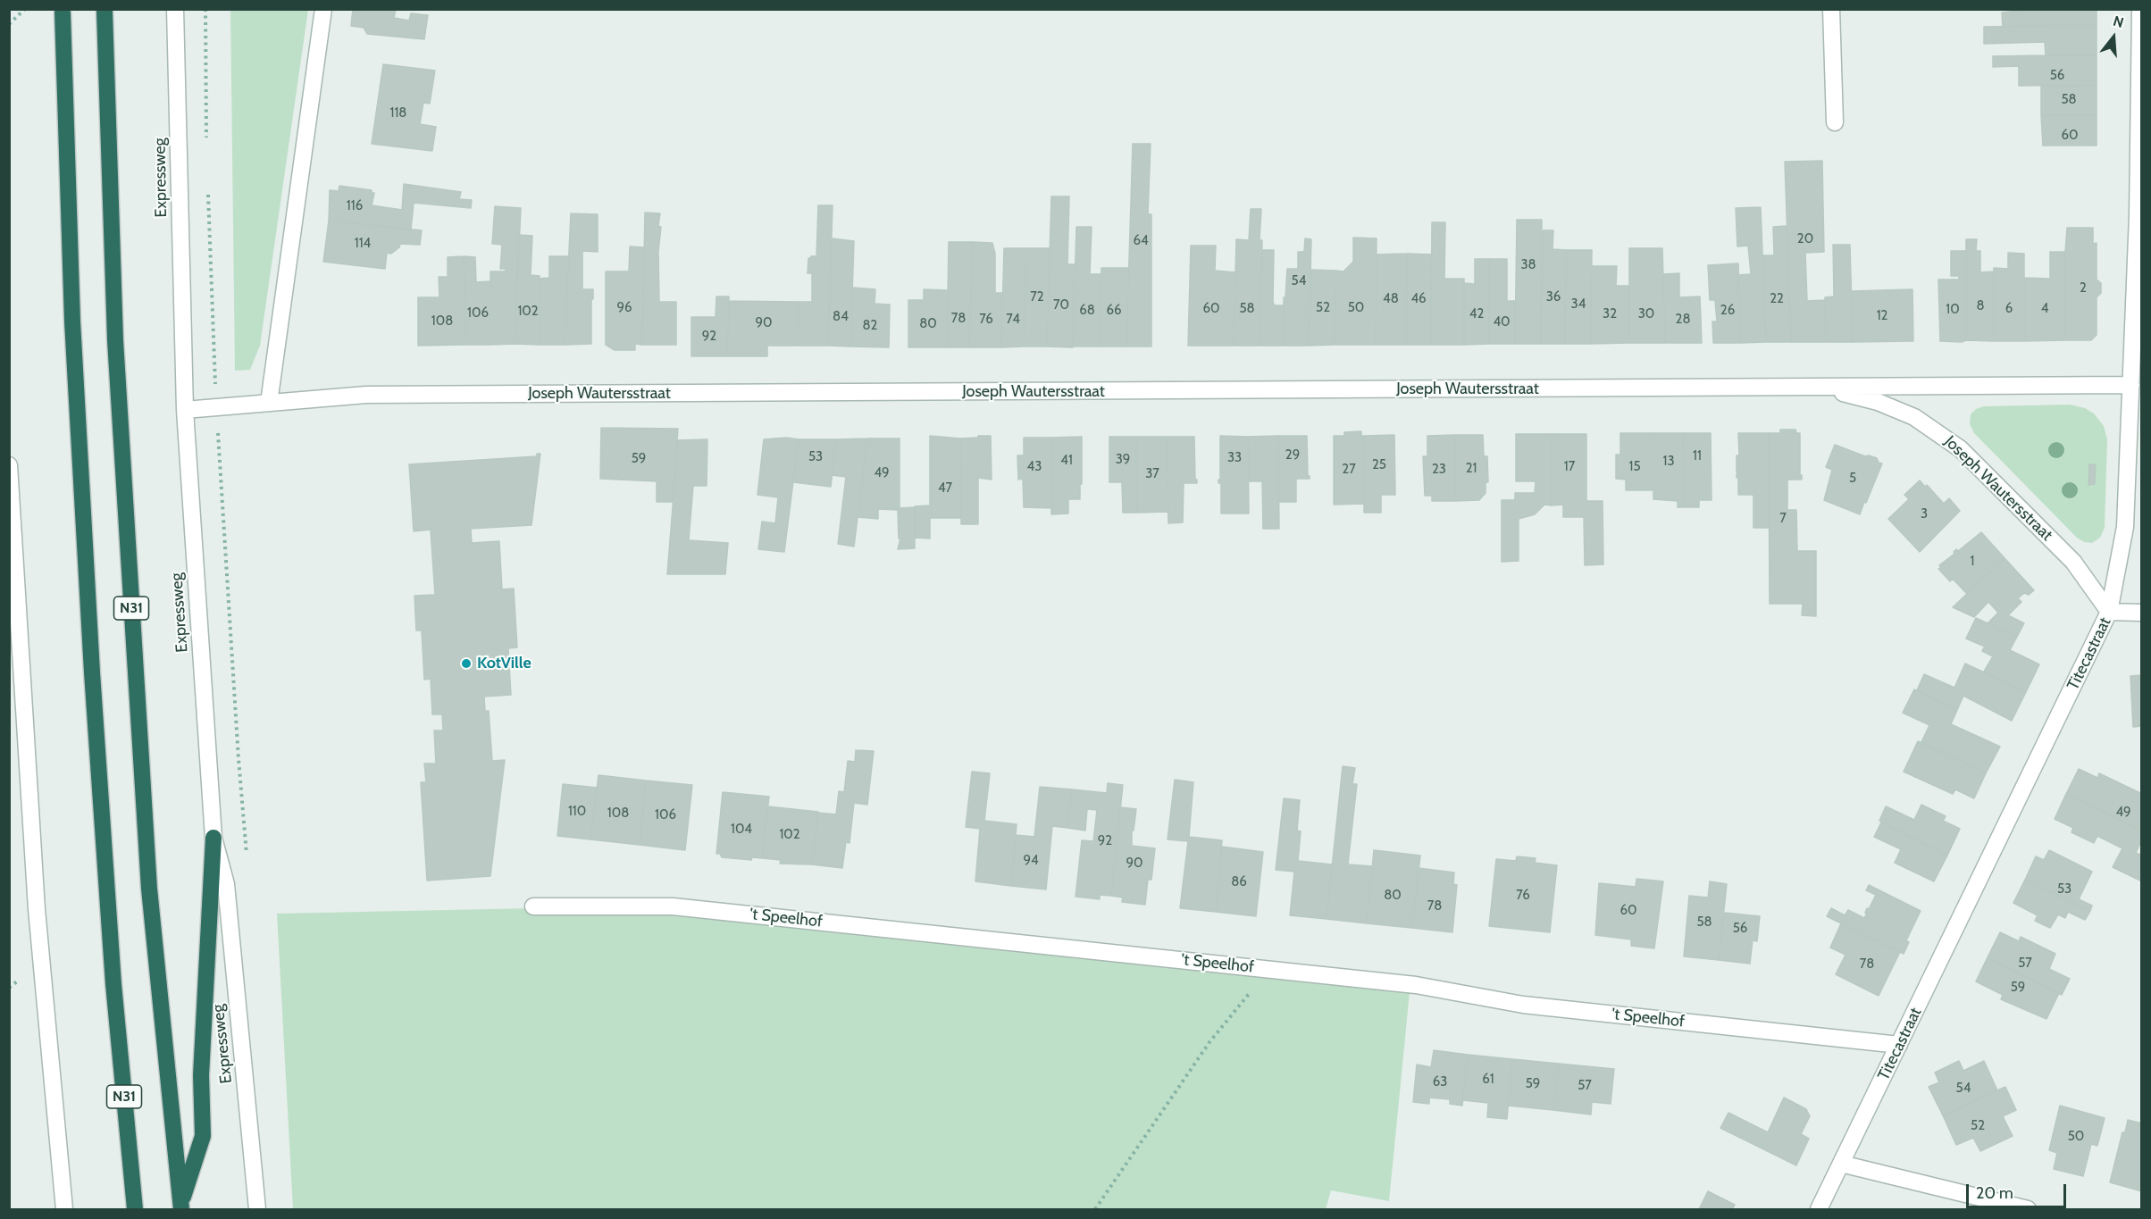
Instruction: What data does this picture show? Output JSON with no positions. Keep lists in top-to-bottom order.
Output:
{
  "streets": {
    "highway": ["N31"],
    "street": [
      "Expressweg",
      "Joseph Wautersstraat",
      "Titecastraat",
      "'t Speelhof"
    ]
  },
  "crossings": [
    ["Expressweg", "Joseph Wautersstraat"],
    ["Joseph Wautersstraat", "Titecastraat"],
    ["Titecastraat", "'t Speelhof"]
  ],
  "places": ["KotVille"],
  "house_numbers": [
    "56",
    "58",
    "118",
    "60",
    "116",
    "20",
    "64",
    "114",
    "38",
    "54",
    "2",
    "72",
    "36",
    "48",
    "46",
    "22",
    "34",
    "70",
    "8",
    "96",
    "52",
    "50",
    "60",
    "58",
    "6",
    "4",
    "10",
    "68",
    "66",
    "26",
    "102",
    "106",
    "42",
    "32",
    "30",
    "12",
    "84",
    "78",
    "76",
    "74",
    "28",
    "108",
    "40",
    "90",
    "80",
    "82",
    "92",
    "29",
    "11",
    "53",
    "33",
    "59",
    "39",
    "41",
    "13",
    "25",
    "43",
    "17",
    "15",
    "21",
    "27",
    "23",
    "49",
    "37",
    "5",
    "47",
    "3",
    "7",
    "1",
    "110",
    "49",
    "108",
    "106",
    "104",
    "102",
    "92",
    "94",
    "90",
    "86",
    "53",
    "80",
    "76",
    "78",
    "60",
    "58",
    "56",
    "57",
    "78",
    "59",
    "61",
    "63",
    "59",
    "57",
    "54",
    "52",
    "50"
  ],
  "scale_bar": "20 m",
  "north": "top"
}
